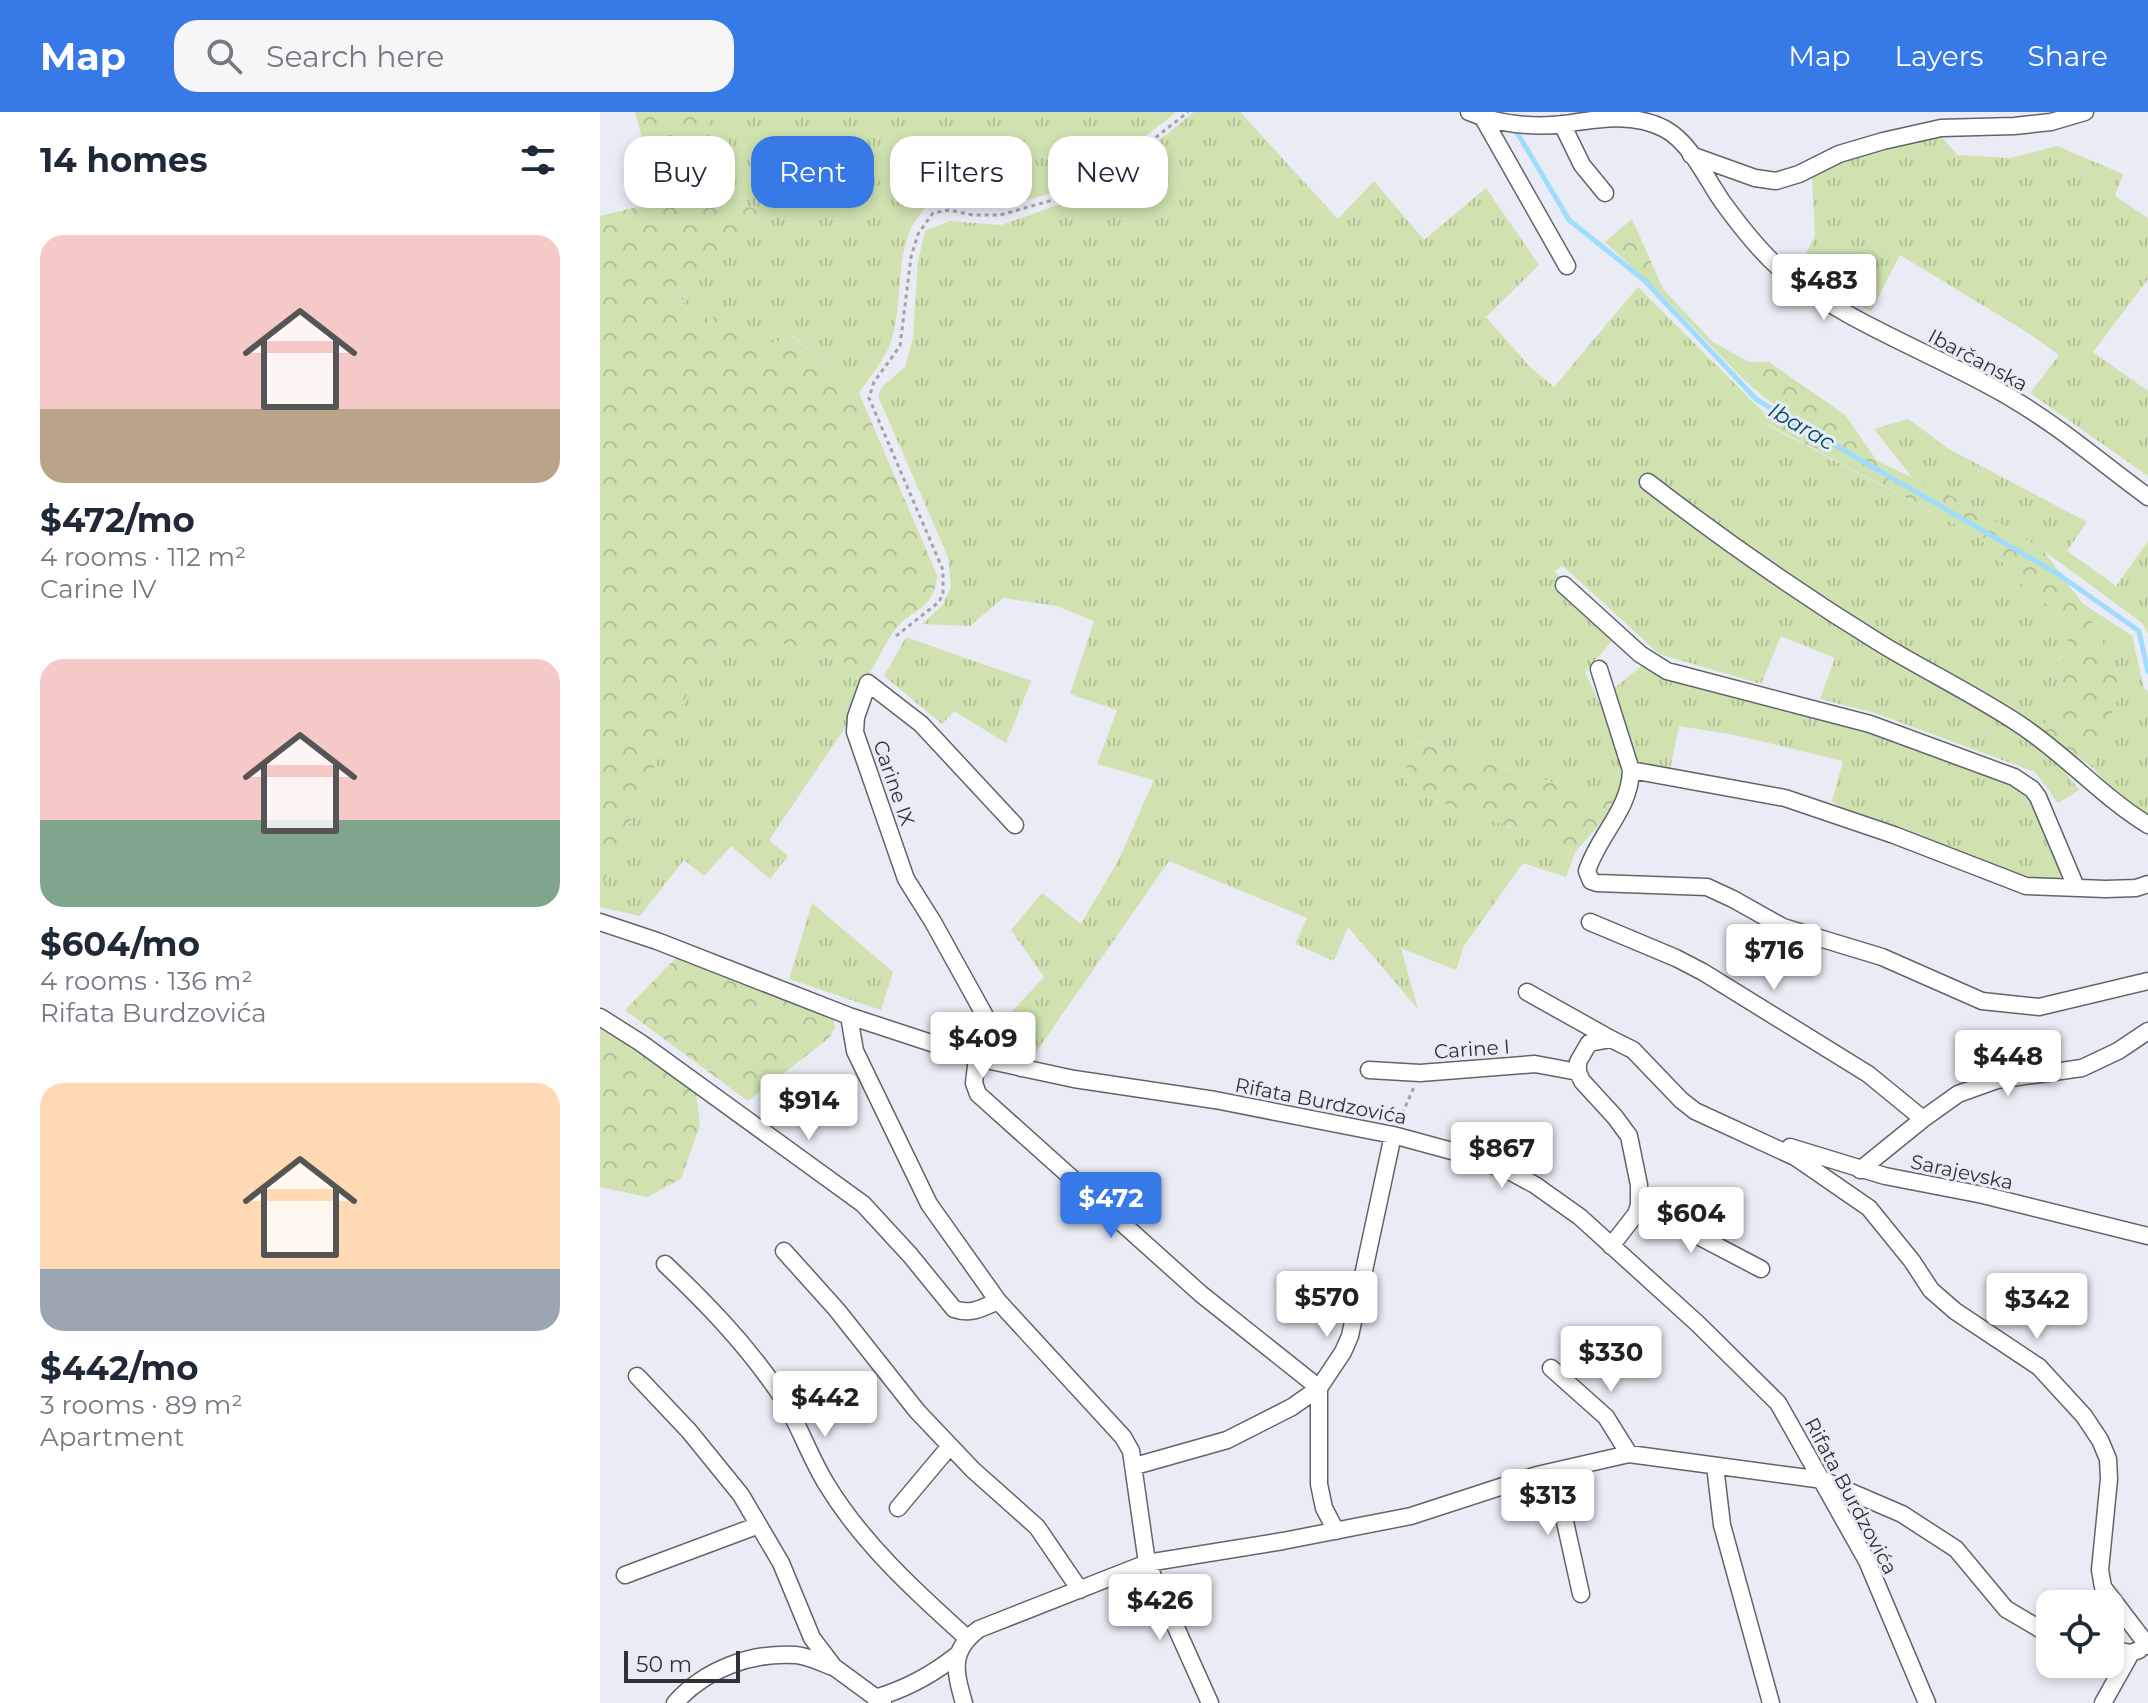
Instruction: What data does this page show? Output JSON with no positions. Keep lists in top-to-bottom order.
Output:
{
  "streets": {
    "street": [
      "Ibarčanska",
      "Carine IX",
      "Carine I",
      "Rifata Burdzovića",
      "Sarajevska"
    ]
  },
  "crossings": [
    ["Carine IX", "Rifata Burdzovića"]
  ],
  "water": ["Ibarac"],
  "scale_bar": "50 m",
  "page": {
    "header": "Map",
    "search": "Search here",
    "nav": ["Map", "Layers", "Share"],
    "heading": "14 homes",
    "chip": [
      "Buy",
      "Rent",
      "Filters",
      "New"
    ],
    "list": [
      {
        "name": "$472/mo",
        "note": "4 rooms · 112 m² · Carine IV"
      },
      {
        "name": "$604/mo",
        "note": "4 rooms · 136 m² · Rifata Burdzovića"
      },
      {
        "name": "$442/mo",
        "note": "3 rooms · 89 m² · Apartment"
      }
    ],
    "price": [
      "$483",
      "$716",
      "$409",
      "$448",
      "$914",
      "$867",
      "$472",
      "$604",
      "$570",
      "$342",
      "$330",
      "$442",
      "$313",
      "$426"
    ],
    "scale": "50 m"
  }
}
